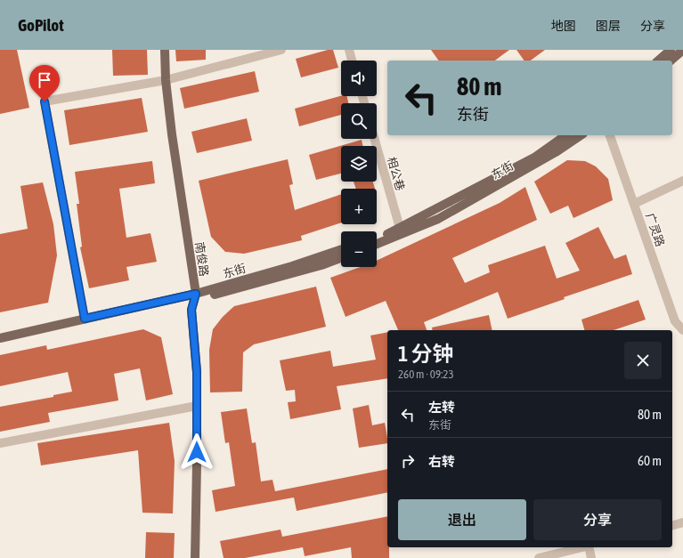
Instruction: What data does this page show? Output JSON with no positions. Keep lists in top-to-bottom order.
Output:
{
  "streets": {
    "main road": ["东街", "南俊路"],
    "street": ["相公巷", "广灵路"]
  },
  "crossings": [
    ["东街", "相公巷"],
    ["东街", "南俊路"]
  ],
  "page": {
    "header": "GoPilot",
    "nav": ["地图", "图层", "分享"],
    "map_buttons": ["+", "−"],
    "turn": ["80 m", "东街"],
    "heading": ["1 分钟", "260 m · 09:23"],
    "list": [
      {
        "name": "左转",
        "note": "东街",
        "value": "80 m"
      },
      {
        "name": "右转",
        "value": "60 m"
      }
    ],
    "buttons": ["退出", "分享"]
  }
}
